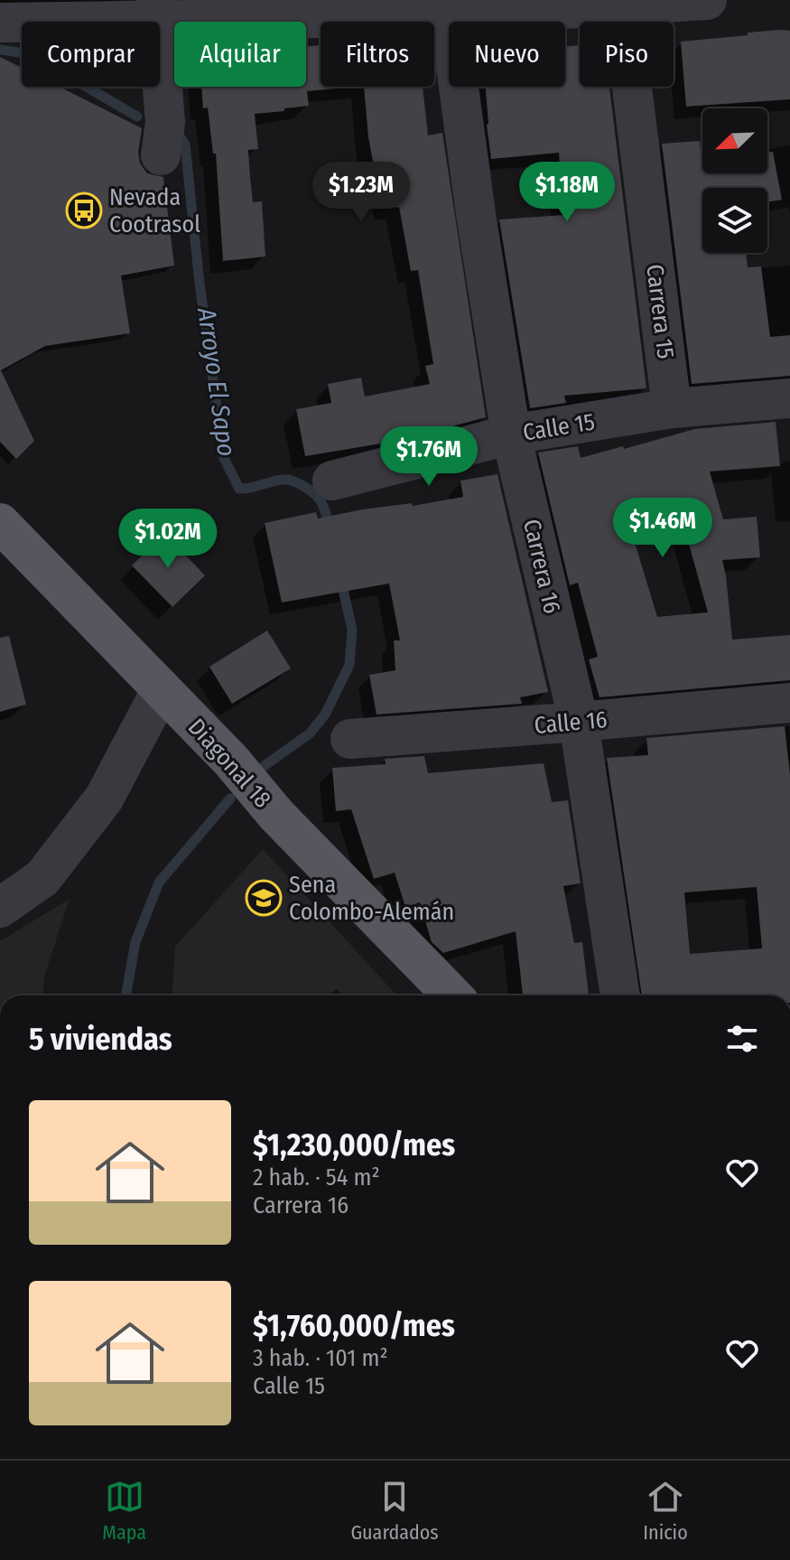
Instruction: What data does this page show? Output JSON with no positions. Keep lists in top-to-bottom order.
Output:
{
  "streets": {
    "main road": ["Diagonal 18"],
    "street": [
      "Carrera 15",
      "Calle 15",
      "Carrera 16",
      "Calle 16"
    ]
  },
  "crossings": [
    ["Carrera 15", "Calle 15"],
    ["Calle 15", "Carrera 16"],
    ["Carrera 16", "Calle 16"]
  ],
  "water": ["Arroyo El Sapo"],
  "places": {
    "bus stop": ["Nevada Cootrasol"],
    "school or university": ["Sena Colombo-Alemán"]
  },
  "north": "bottom left",
  "page": {
    "chip": [
      "Comprar",
      "Alquilar",
      "Filtros",
      "Nuevo",
      "Piso"
    ],
    "price": [
      "$1.23M",
      "$1.18M",
      "$1.76M",
      "$1.46M",
      "$1.02M"
    ],
    "heading": "5 viviendas",
    "list": [
      {
        "name": "$1,230,000/mes",
        "note": "2 hab. · 54 m² · Carrera 16"
      },
      {
        "name": "$1,760,000/mes",
        "note": "3 hab. · 101 m² · Calle 15"
      }
    ],
    "tabs": ["Mapa", "Guardados", "Inicio"]
  }
}
